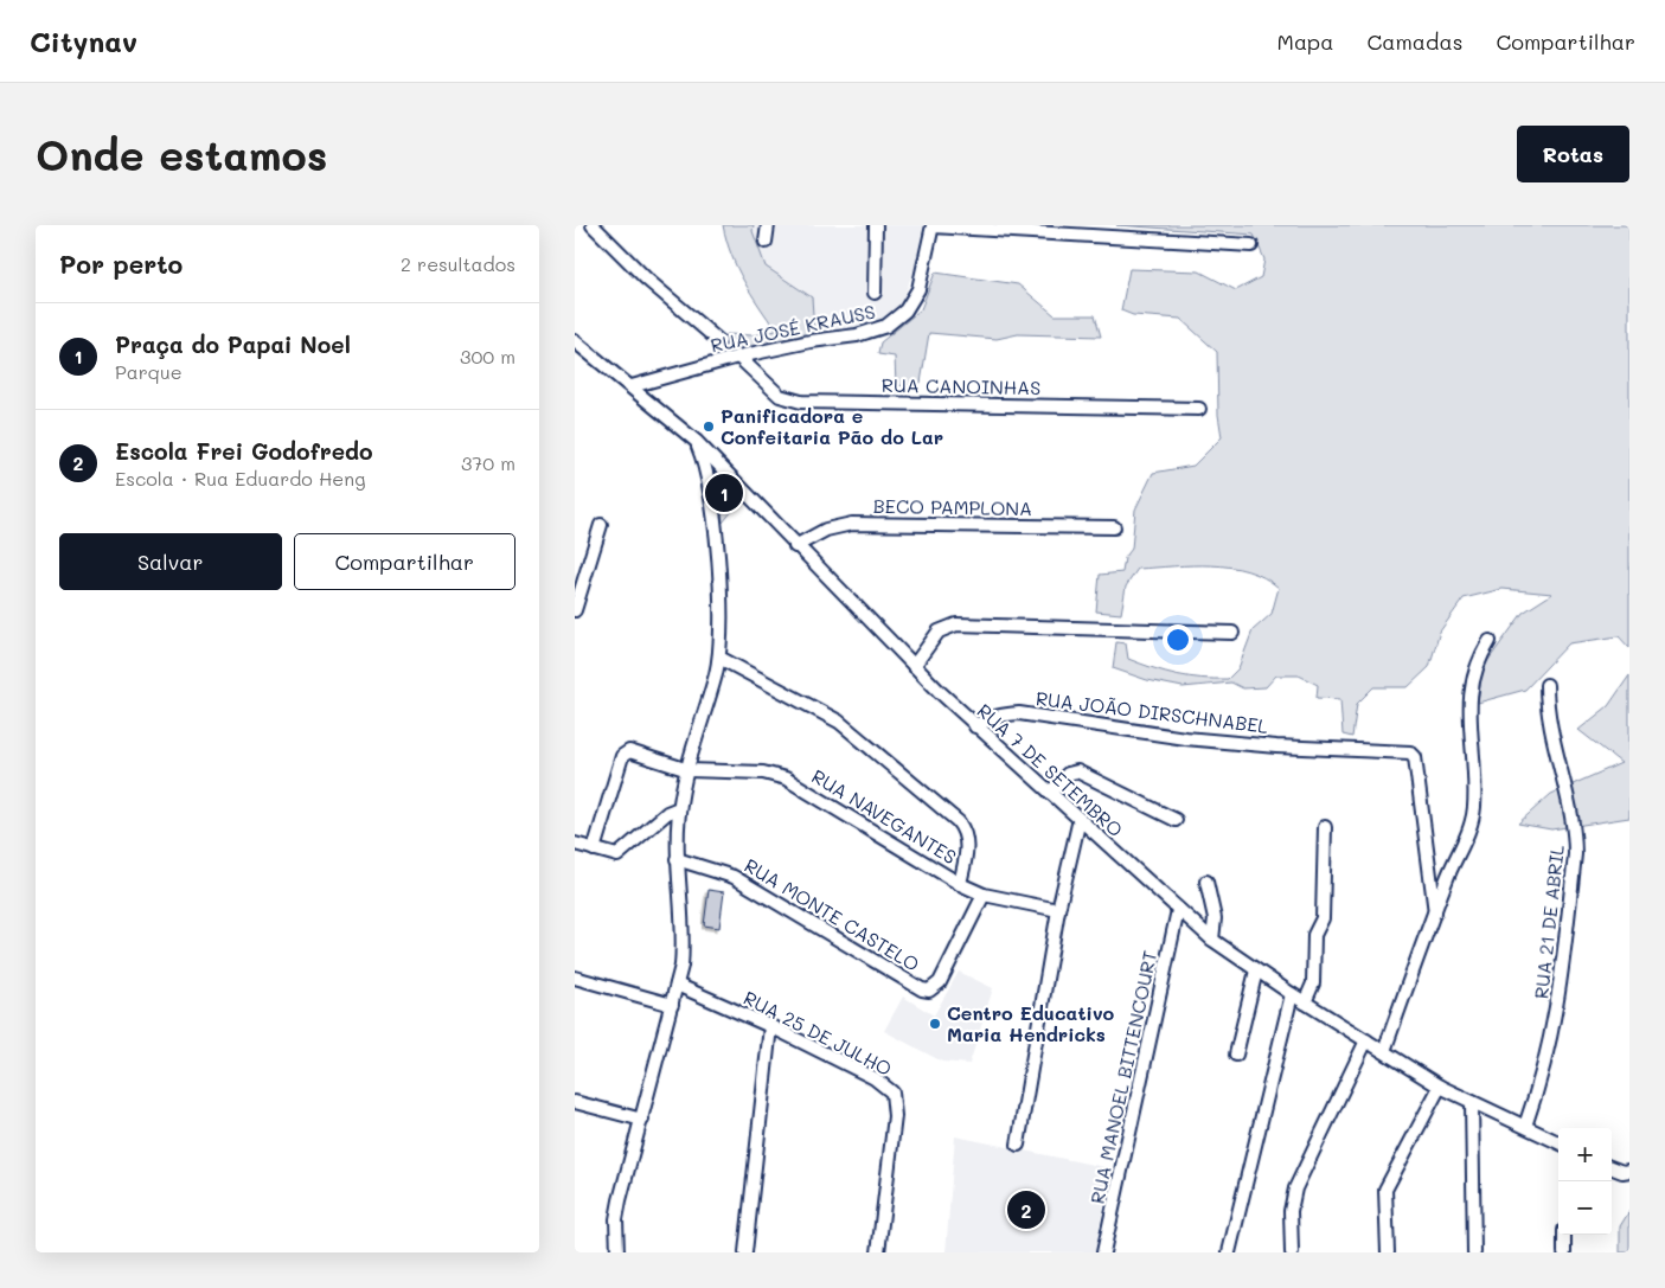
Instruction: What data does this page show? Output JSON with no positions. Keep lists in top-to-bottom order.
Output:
{
  "streets": {
    "street": [
      "RUA JOSÉ KRAUSS",
      "RUA CANOINHAS",
      "BECO PAMPLONA",
      "RUA JOÃO DIRSCHNABEL",
      "RUA 7 DE SETEMBRO",
      "RUA NAVEGANTES",
      "RUA MONTE CASTELO",
      "RUA 21 DE ABRIL",
      "RUA 25 DE JULHO",
      "RUA MANOEL BITTENCOURT"
    ]
  },
  "crossings": [
    ["RUA JOSÉ KRAUSS", "RUA CANOINHAS"],
    ["RUA JOSÉ KRAUSS", "RUA 7 DE SETEMBRO"],
    ["BECO PAMPLONA", "RUA 7 DE SETEMBRO"],
    ["RUA JOÃO DIRSCHNABEL", "RUA 7 DE SETEMBRO"],
    ["RUA 7 DE SETEMBRO", "RUA 21 DE ABRIL"],
    ["RUA 7 DE SETEMBRO", "RUA MANOEL BITTENCOURT"],
    ["RUA NAVEGANTES", "RUA MONTE CASTELO"]
  ],
  "places": ["Panificadora e Confeitaria Pão do Lar", "Centro Educativo Maria Hendricks"],
  "page": {
    "header": "Citynav",
    "nav": ["Mapa", "Camadas", "Compartilhar"],
    "buttons": [
      "Rotas",
      ["Salvar", "Compartilhar"]
    ],
    "title": "Onde estamos",
    "heading": ["Por perto", "2 resultados"],
    "list": [
      {
        "mark": "1",
        "name": "Praça do Papai Noel",
        "note": "Parque",
        "value": "300 m"
      },
      {
        "mark": "2",
        "name": "Escola Frei Godofredo",
        "note": "Escola · Rua Eduardo Heng",
        "value": "370 m"
      }
    ],
    "pins": ["1", "2"],
    "map_buttons": ["+", "−"]
  }
}
